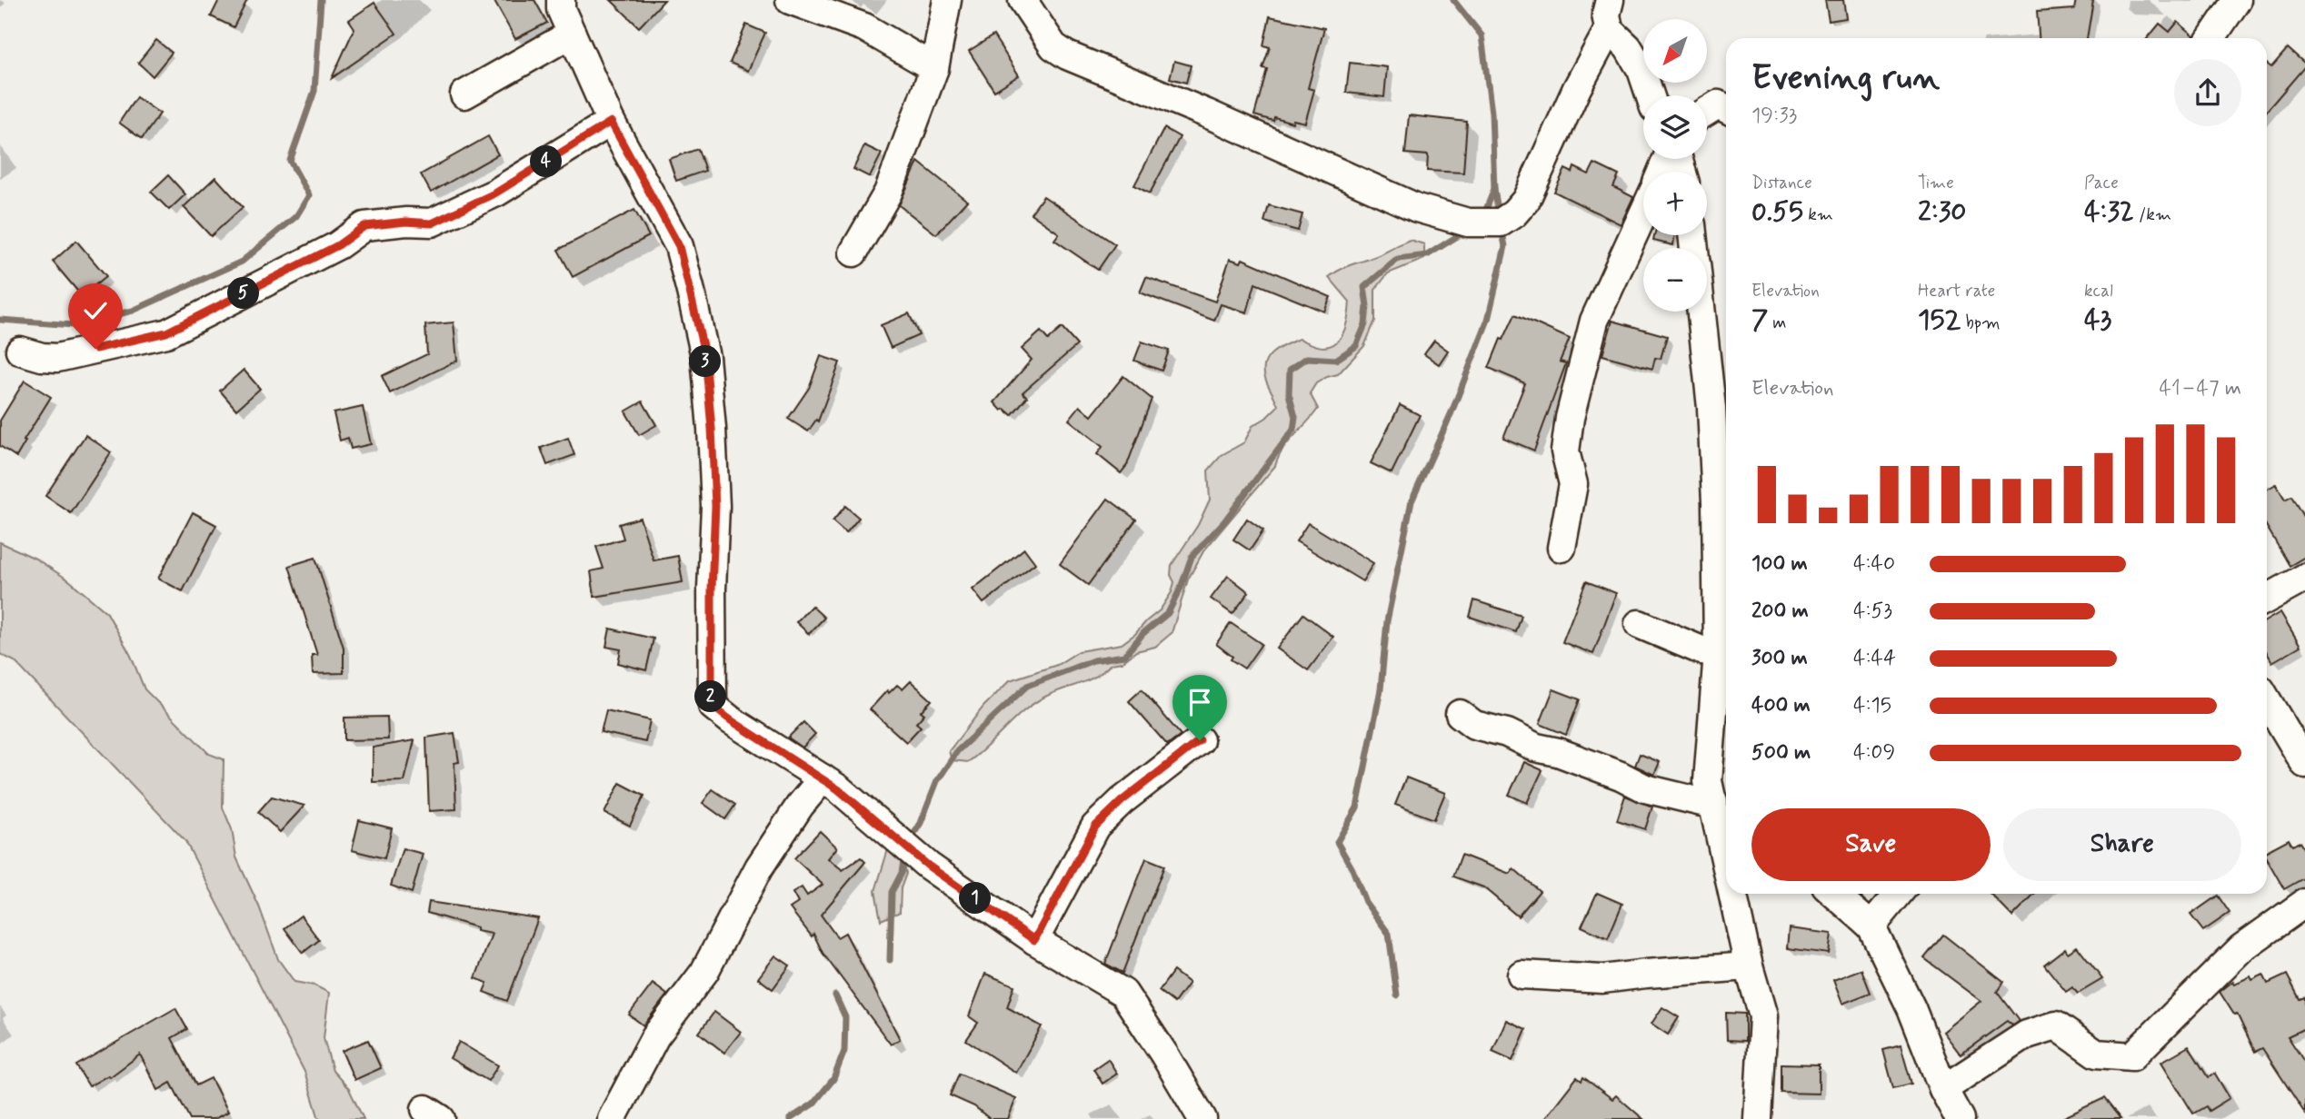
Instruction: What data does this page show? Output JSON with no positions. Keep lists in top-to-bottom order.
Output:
{
  "north": "bottom left",
  "page": {
    "map_buttons": ["+", "−"],
    "heading": ["Evening run", "19:33"],
    "pins": [
      "4",
      "5",
      "3",
      "2",
      "1"
    ],
    "stats": [
      ["Distance", "0.55 km"],
      ["Time", "2:30"],
      ["Pace", "4:32 /km"],
      ["Elevation", "7 m"],
      ["Heart rate", "152 bpm"],
      ["kcal", "43"]
    ],
    "chart": ["Elevation", "41–47 m"],
    "list": [
      {
        "name": "100 m",
        "note": "4:40"
      },
      {
        "name": "200 m",
        "note": "4:53"
      },
      {
        "name": "300 m",
        "note": "4:44"
      },
      {
        "name": "400 m",
        "note": "4:15"
      },
      {
        "name": "500 m",
        "note": "4:09"
      }
    ],
    "buttons": ["Save", "Share"]
  }
}
